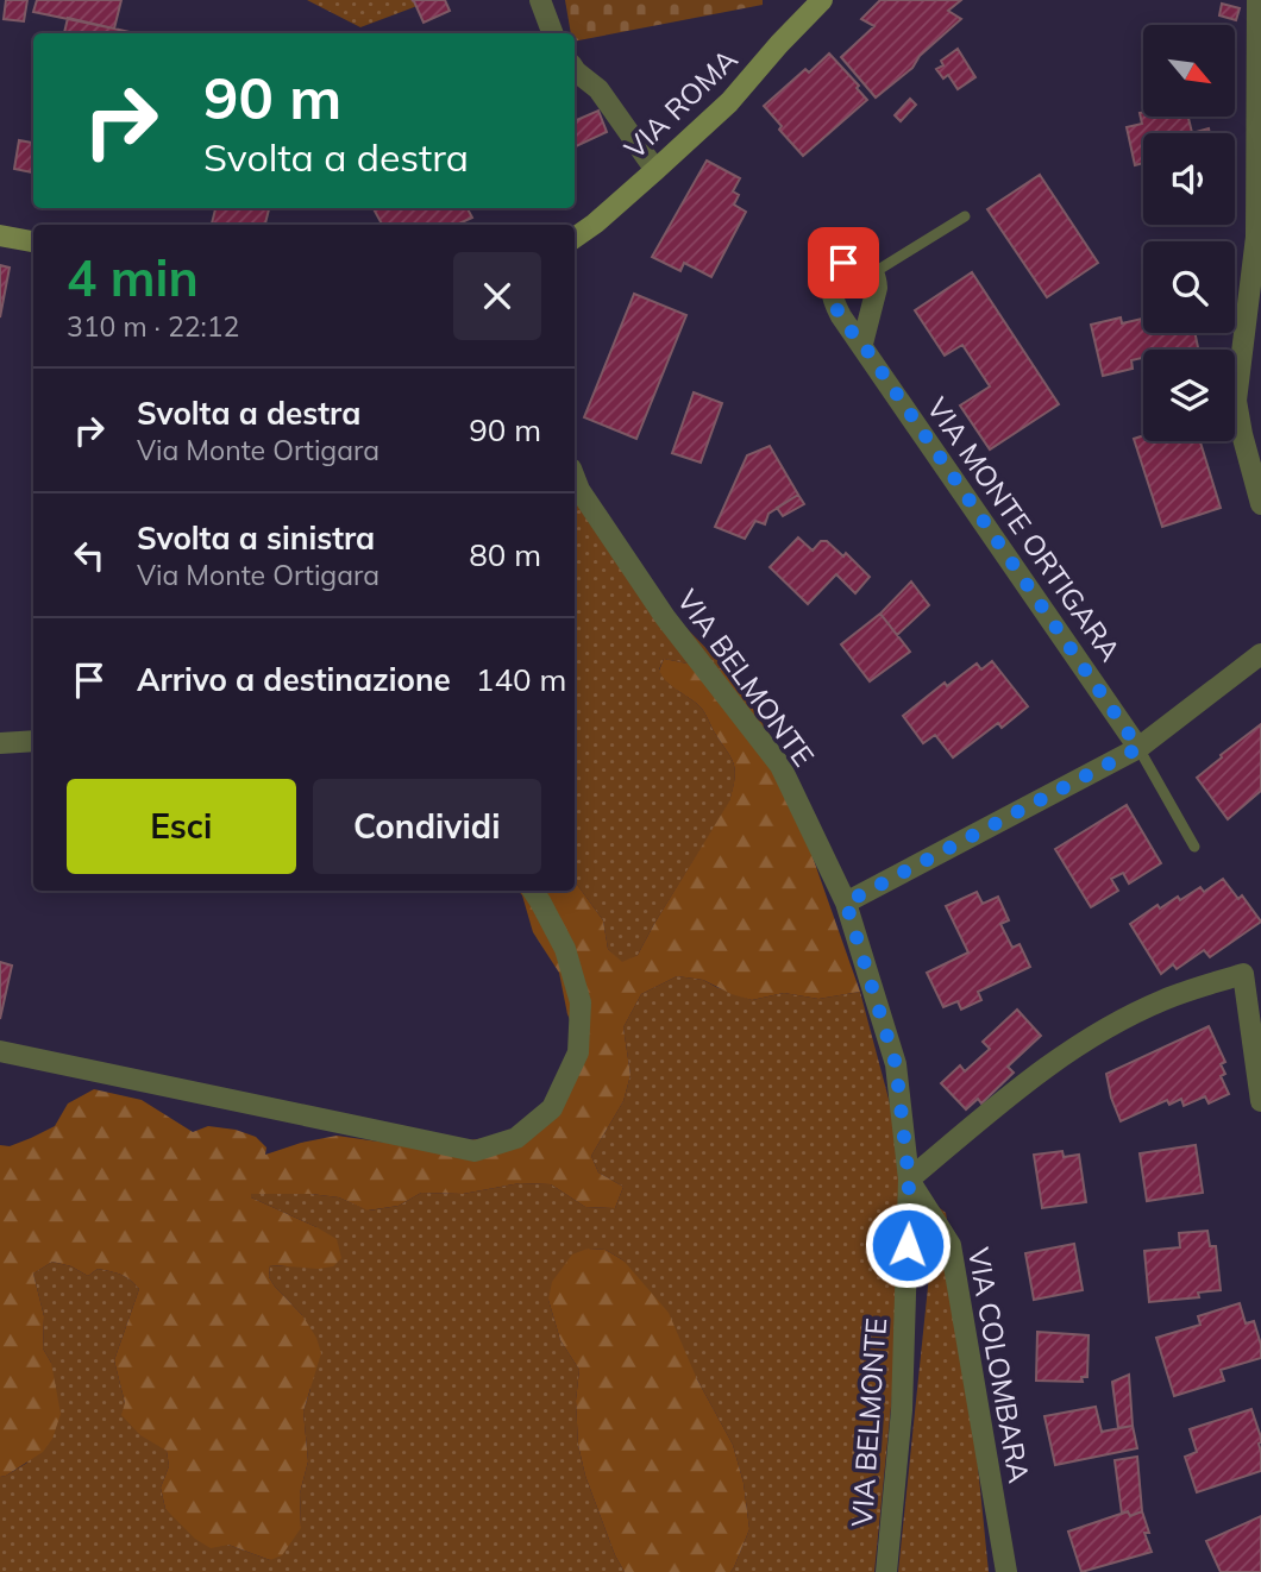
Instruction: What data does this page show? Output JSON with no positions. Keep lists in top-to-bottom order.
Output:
{
  "streets": {
    "street": [
      "VIA ROMA",
      "VIA MONTE ORTIGARA",
      "VIA BELMONTE",
      "VIA COLOMBARA"
    ]
  },
  "crossings": [
    ["VIA BELMONTE", "VIA COLOMBARA"]
  ],
  "north": "bottom right",
  "page": {
    "turn": ["90 m", "Svolta a destra"],
    "heading": ["4 min", "310 m · 22:12"],
    "list": [
      {
        "name": "Svolta a destra",
        "note": "Via Monte Ortigara",
        "value": "90 m"
      },
      {
        "name": "Svolta a sinistra",
        "note": "Via Monte Ortigara",
        "value": "80 m"
      },
      {
        "name": "Arrivo a destinazione",
        "value": "140 m"
      }
    ],
    "buttons": ["Esci", "Condividi"]
  }
}
